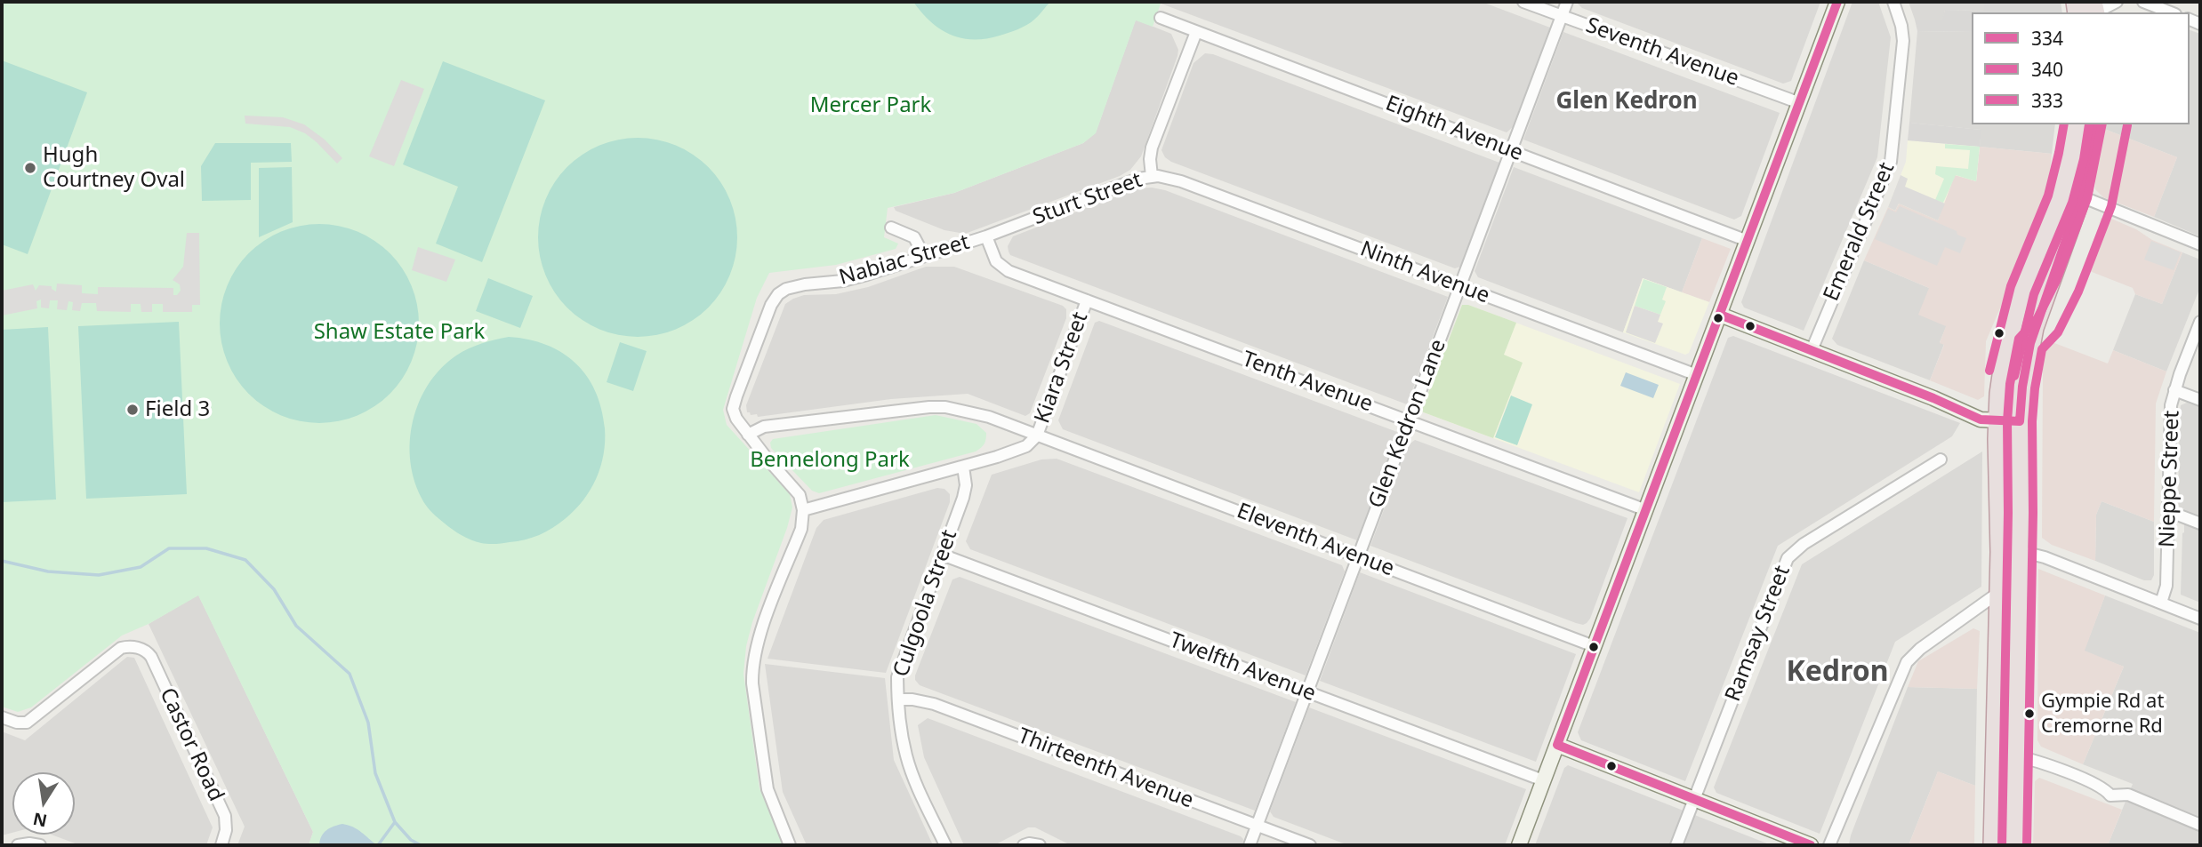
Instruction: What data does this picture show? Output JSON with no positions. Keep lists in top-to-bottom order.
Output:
{
  "streets": {
    "street": [
      "Seventh Avenue",
      "Eighth Avenue",
      "Sturt Street",
      "Emerald Street",
      "Nabiac Street",
      "Ninth Avenue",
      "Kiara Street",
      "Tenth Avenue",
      "Glen Kedron Lane",
      "Nieppe Street",
      "Eleventh Avenue",
      "Culgoola Street",
      "Ramsay Street",
      "Twelfth Avenue",
      "Castor Road",
      "Thirteenth Avenue"
    ]
  },
  "crossings": [
    ["Seventh Avenue", "Glen Kedron Lane"],
    ["Eighth Avenue", "Sturt Street"],
    ["Eighth Avenue", "Glen Kedron Lane"],
    ["Sturt Street", "Nabiac Street"],
    ["Sturt Street", "Ninth Avenue"],
    ["Sturt Street", "Tenth Avenue"],
    ["Nabiac Street", "Tenth Avenue"],
    ["Nabiac Street", "Eleventh Avenue"],
    ["Ninth Avenue", "Glen Kedron Lane"],
    ["Kiara Street", "Tenth Avenue"],
    ["Kiara Street", "Eleventh Avenue"],
    ["Tenth Avenue", "Glen Kedron Lane"],
    ["Glen Kedron Lane", "Eleventh Avenue"],
    ["Glen Kedron Lane", "Twelfth Avenue"],
    ["Glen Kedron Lane", "Thirteenth Avenue"],
    ["Culgoola Street", "Twelfth Avenue"],
    ["Culgoola Street", "Thirteenth Avenue"]
  ],
  "districts": ["Glen Kedron", "Kedron"],
  "parks": ["Mercer Park", "Shaw Estate Park", "Bennelong Park"],
  "places": ["Hugh Courtney Oval", "Field 3", "Gympie Rd at Cremorne Rd"],
  "lines": ["transit line 334", "transit line 340", "transit line 333"],
  "legend": ["334", "340", "333"],
  "north": "bottom"
}
